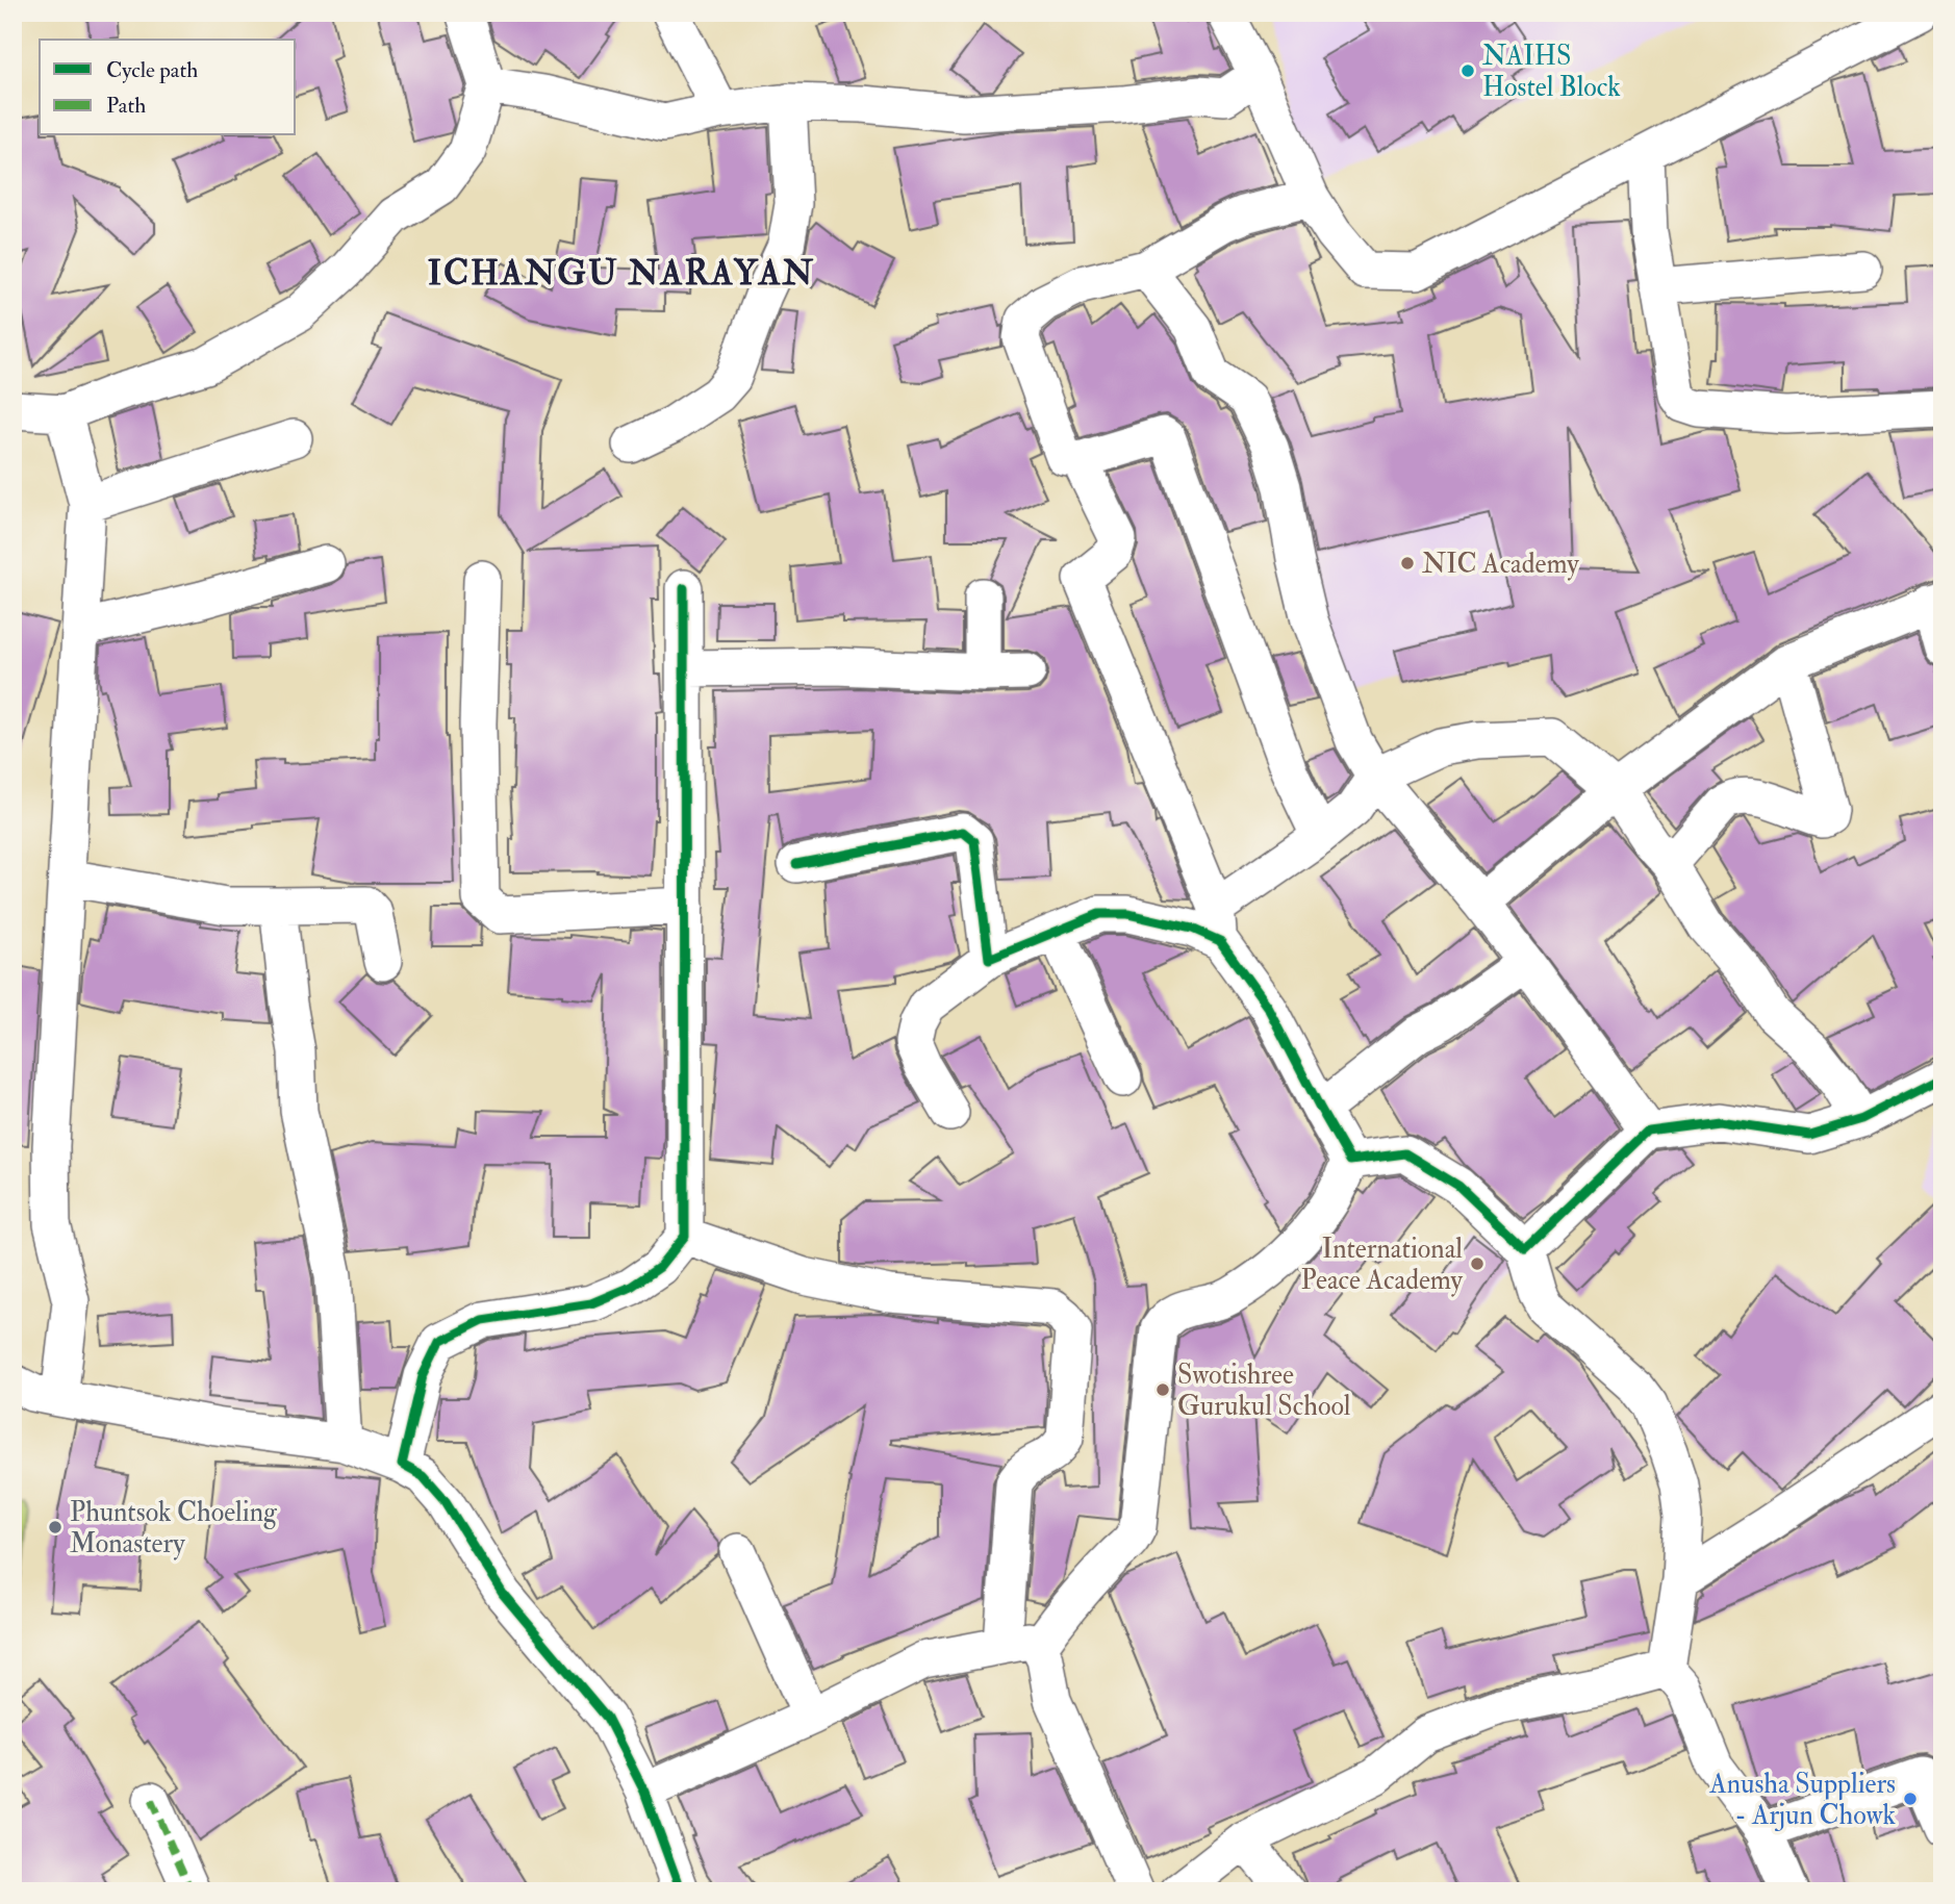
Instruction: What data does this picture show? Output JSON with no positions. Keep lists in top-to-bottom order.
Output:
{
  "districts": ["ICHANGU NARAYAN"],
  "places": [
    "NAIHS Hostel Block",
    "NIC Academy",
    "International Peace Academy",
    "Swotishree Gurukul School",
    "Phuntsok Choeling Monastery",
    "Anusha Suppliers - Arjun Chowk"
  ],
  "legend": ["Cycle path", "Path"]
}
